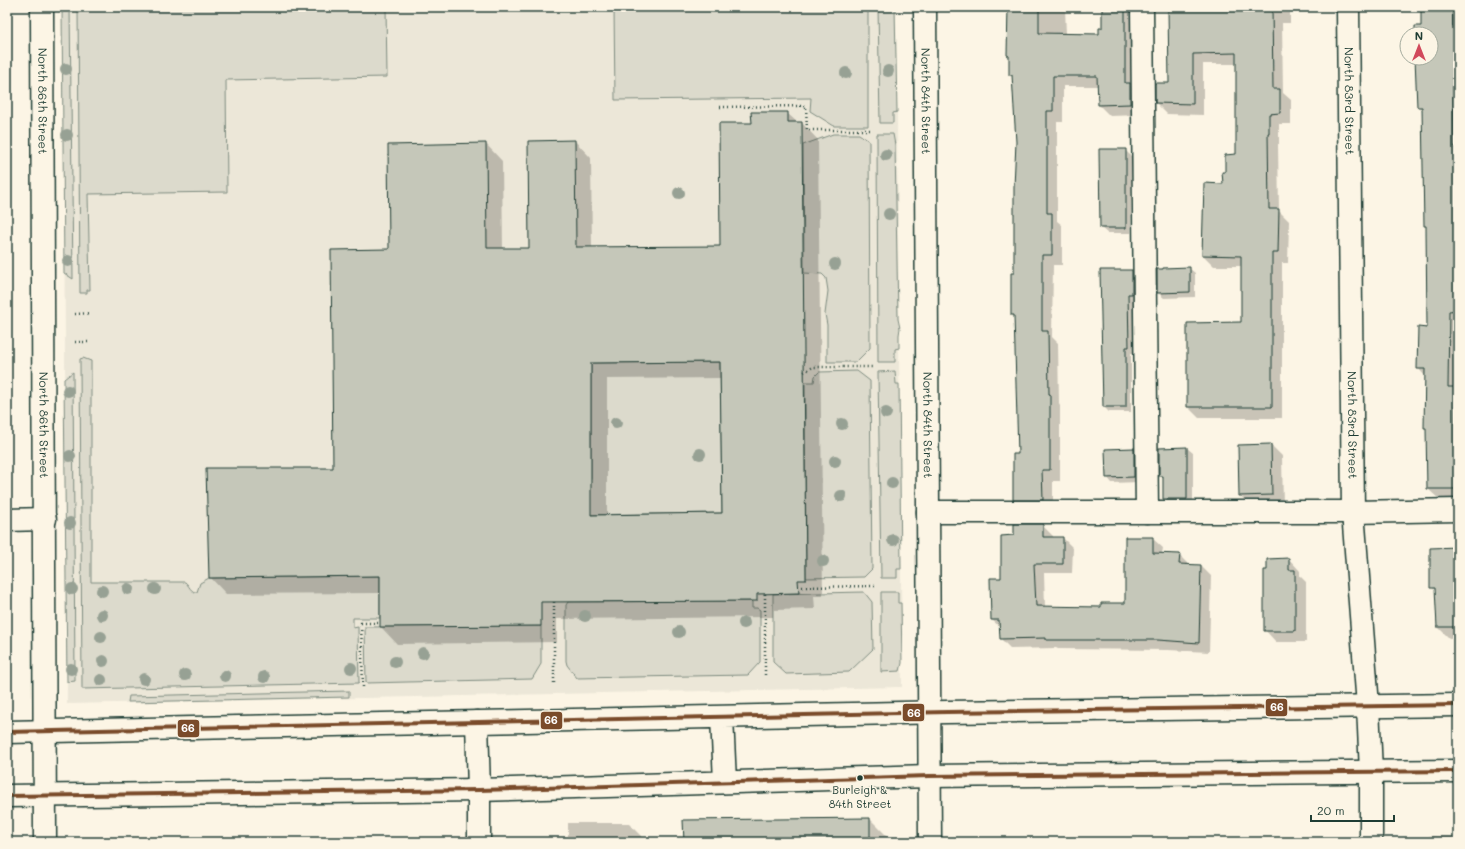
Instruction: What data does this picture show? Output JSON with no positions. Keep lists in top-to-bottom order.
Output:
{
  "streets": {
    "main road": ["North 86th Street", "North 84th Street", "North 83rd Street"]
  },
  "places": ["Burleigh & 84th Street"],
  "lines": ["transit line 66"],
  "scale_bar": "20 m",
  "north": "top"
}
